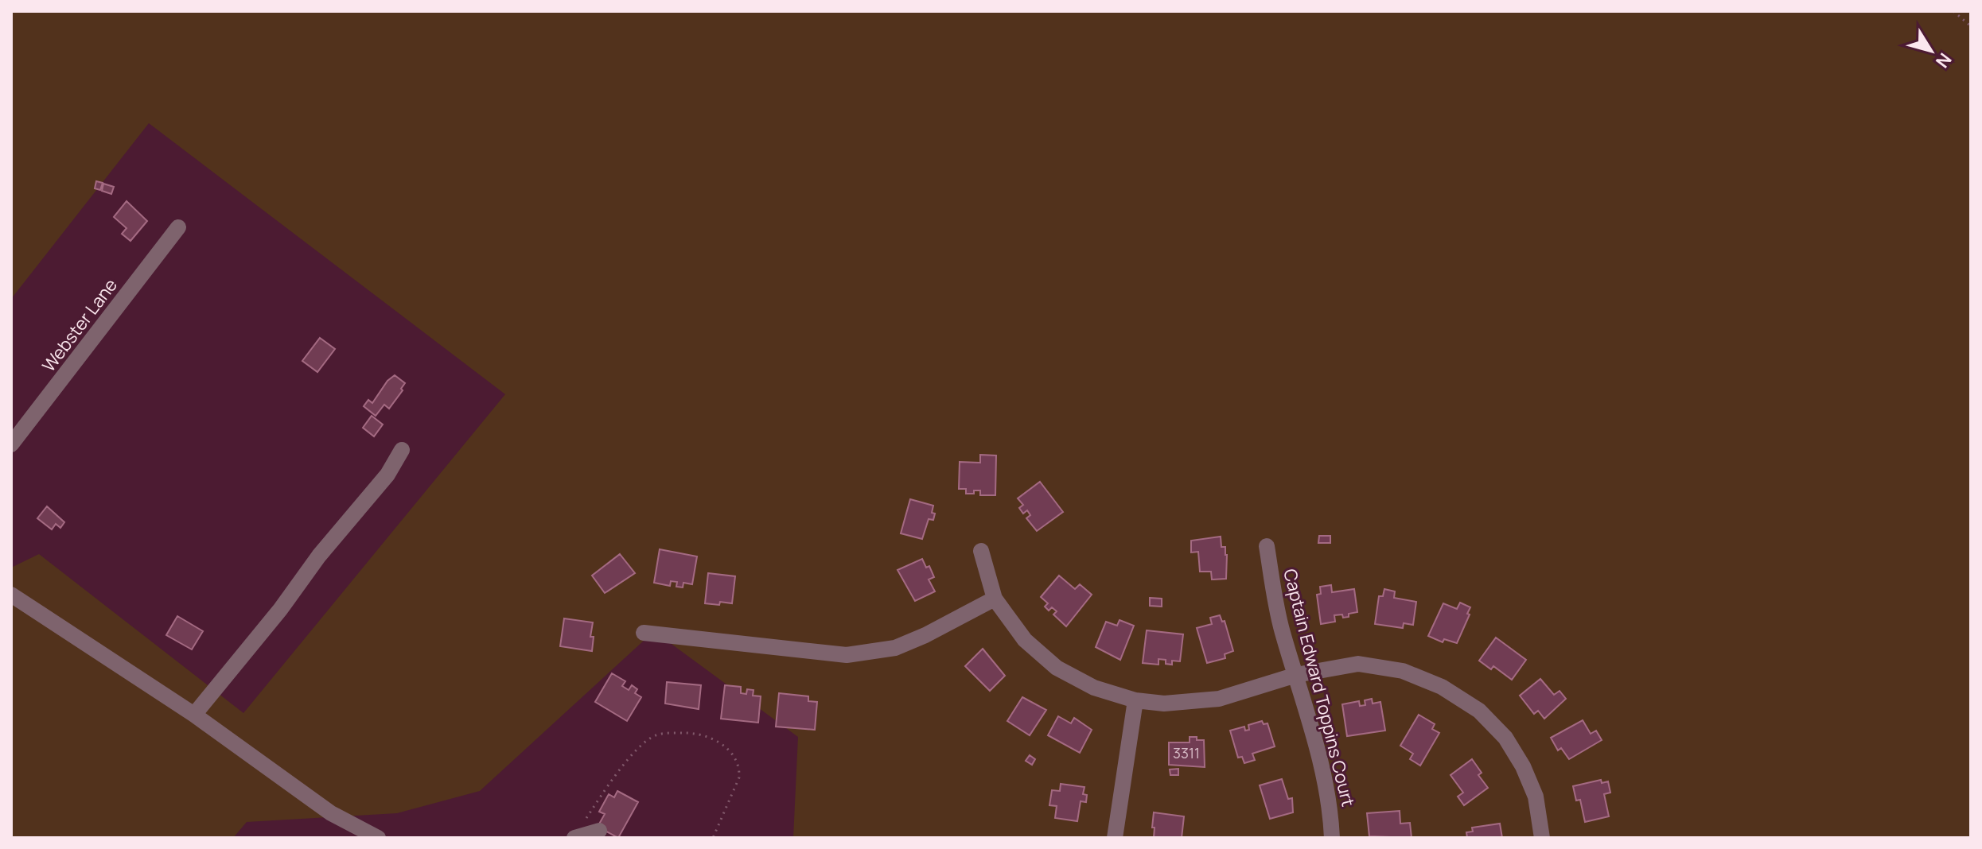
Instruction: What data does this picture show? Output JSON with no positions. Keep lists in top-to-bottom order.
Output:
{
  "streets": {
    "street": ["Webster Lane", "Captain Edward Toppins Court"]
  },
  "house_numbers": ["3311"],
  "north": "bottom right"
}
